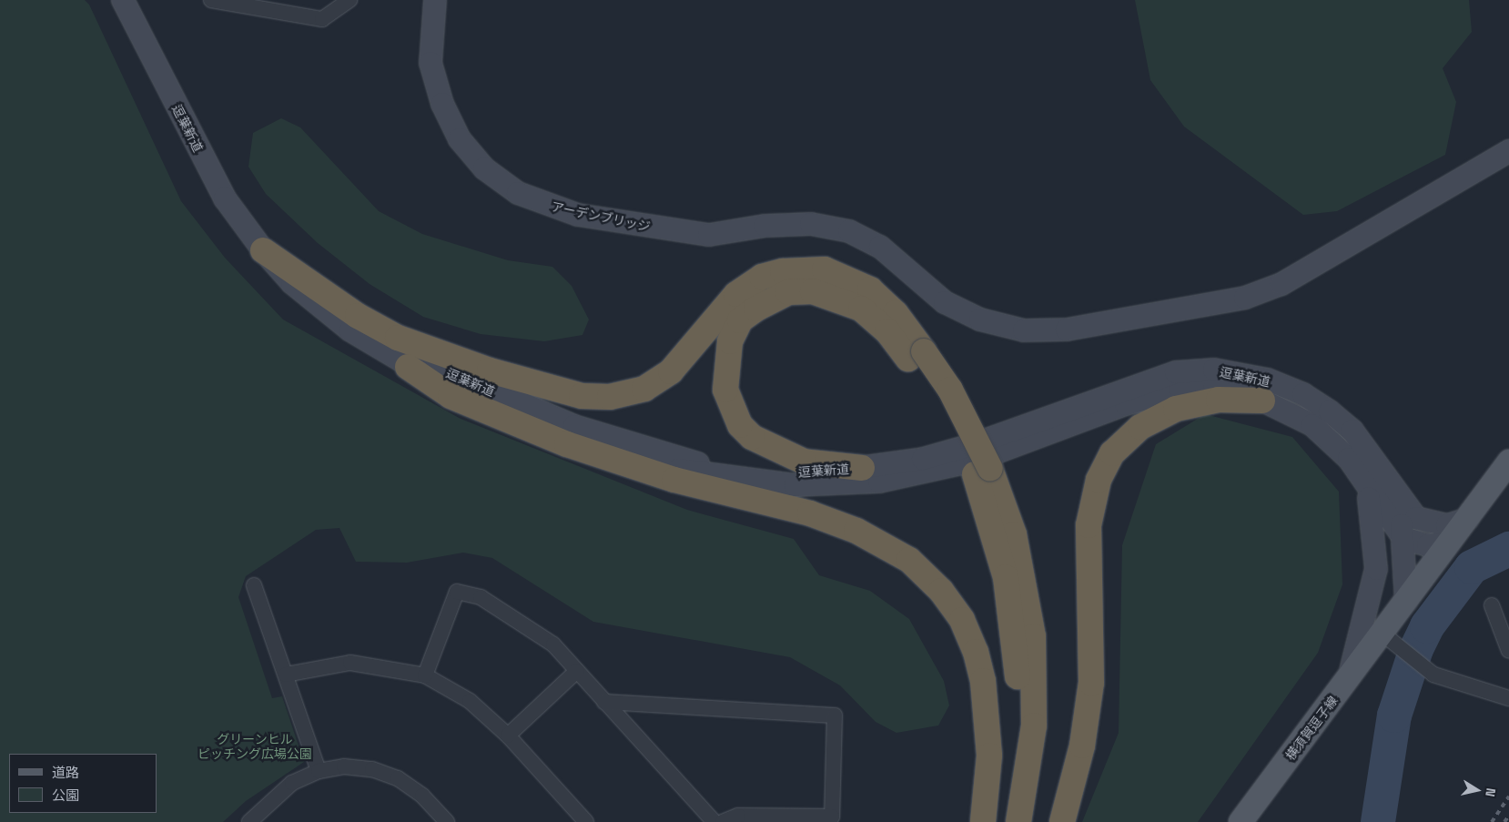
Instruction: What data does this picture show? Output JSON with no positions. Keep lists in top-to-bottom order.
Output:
{
  "streets": {
    "main road": ["横須賀逗子線"],
    "street": ["逗葉新道", "アーデンブリッジ"]
  },
  "parks": ["グリーンヒル ピッチング広場公園"],
  "legend": ["道路", "公園"],
  "north": "right"
}
